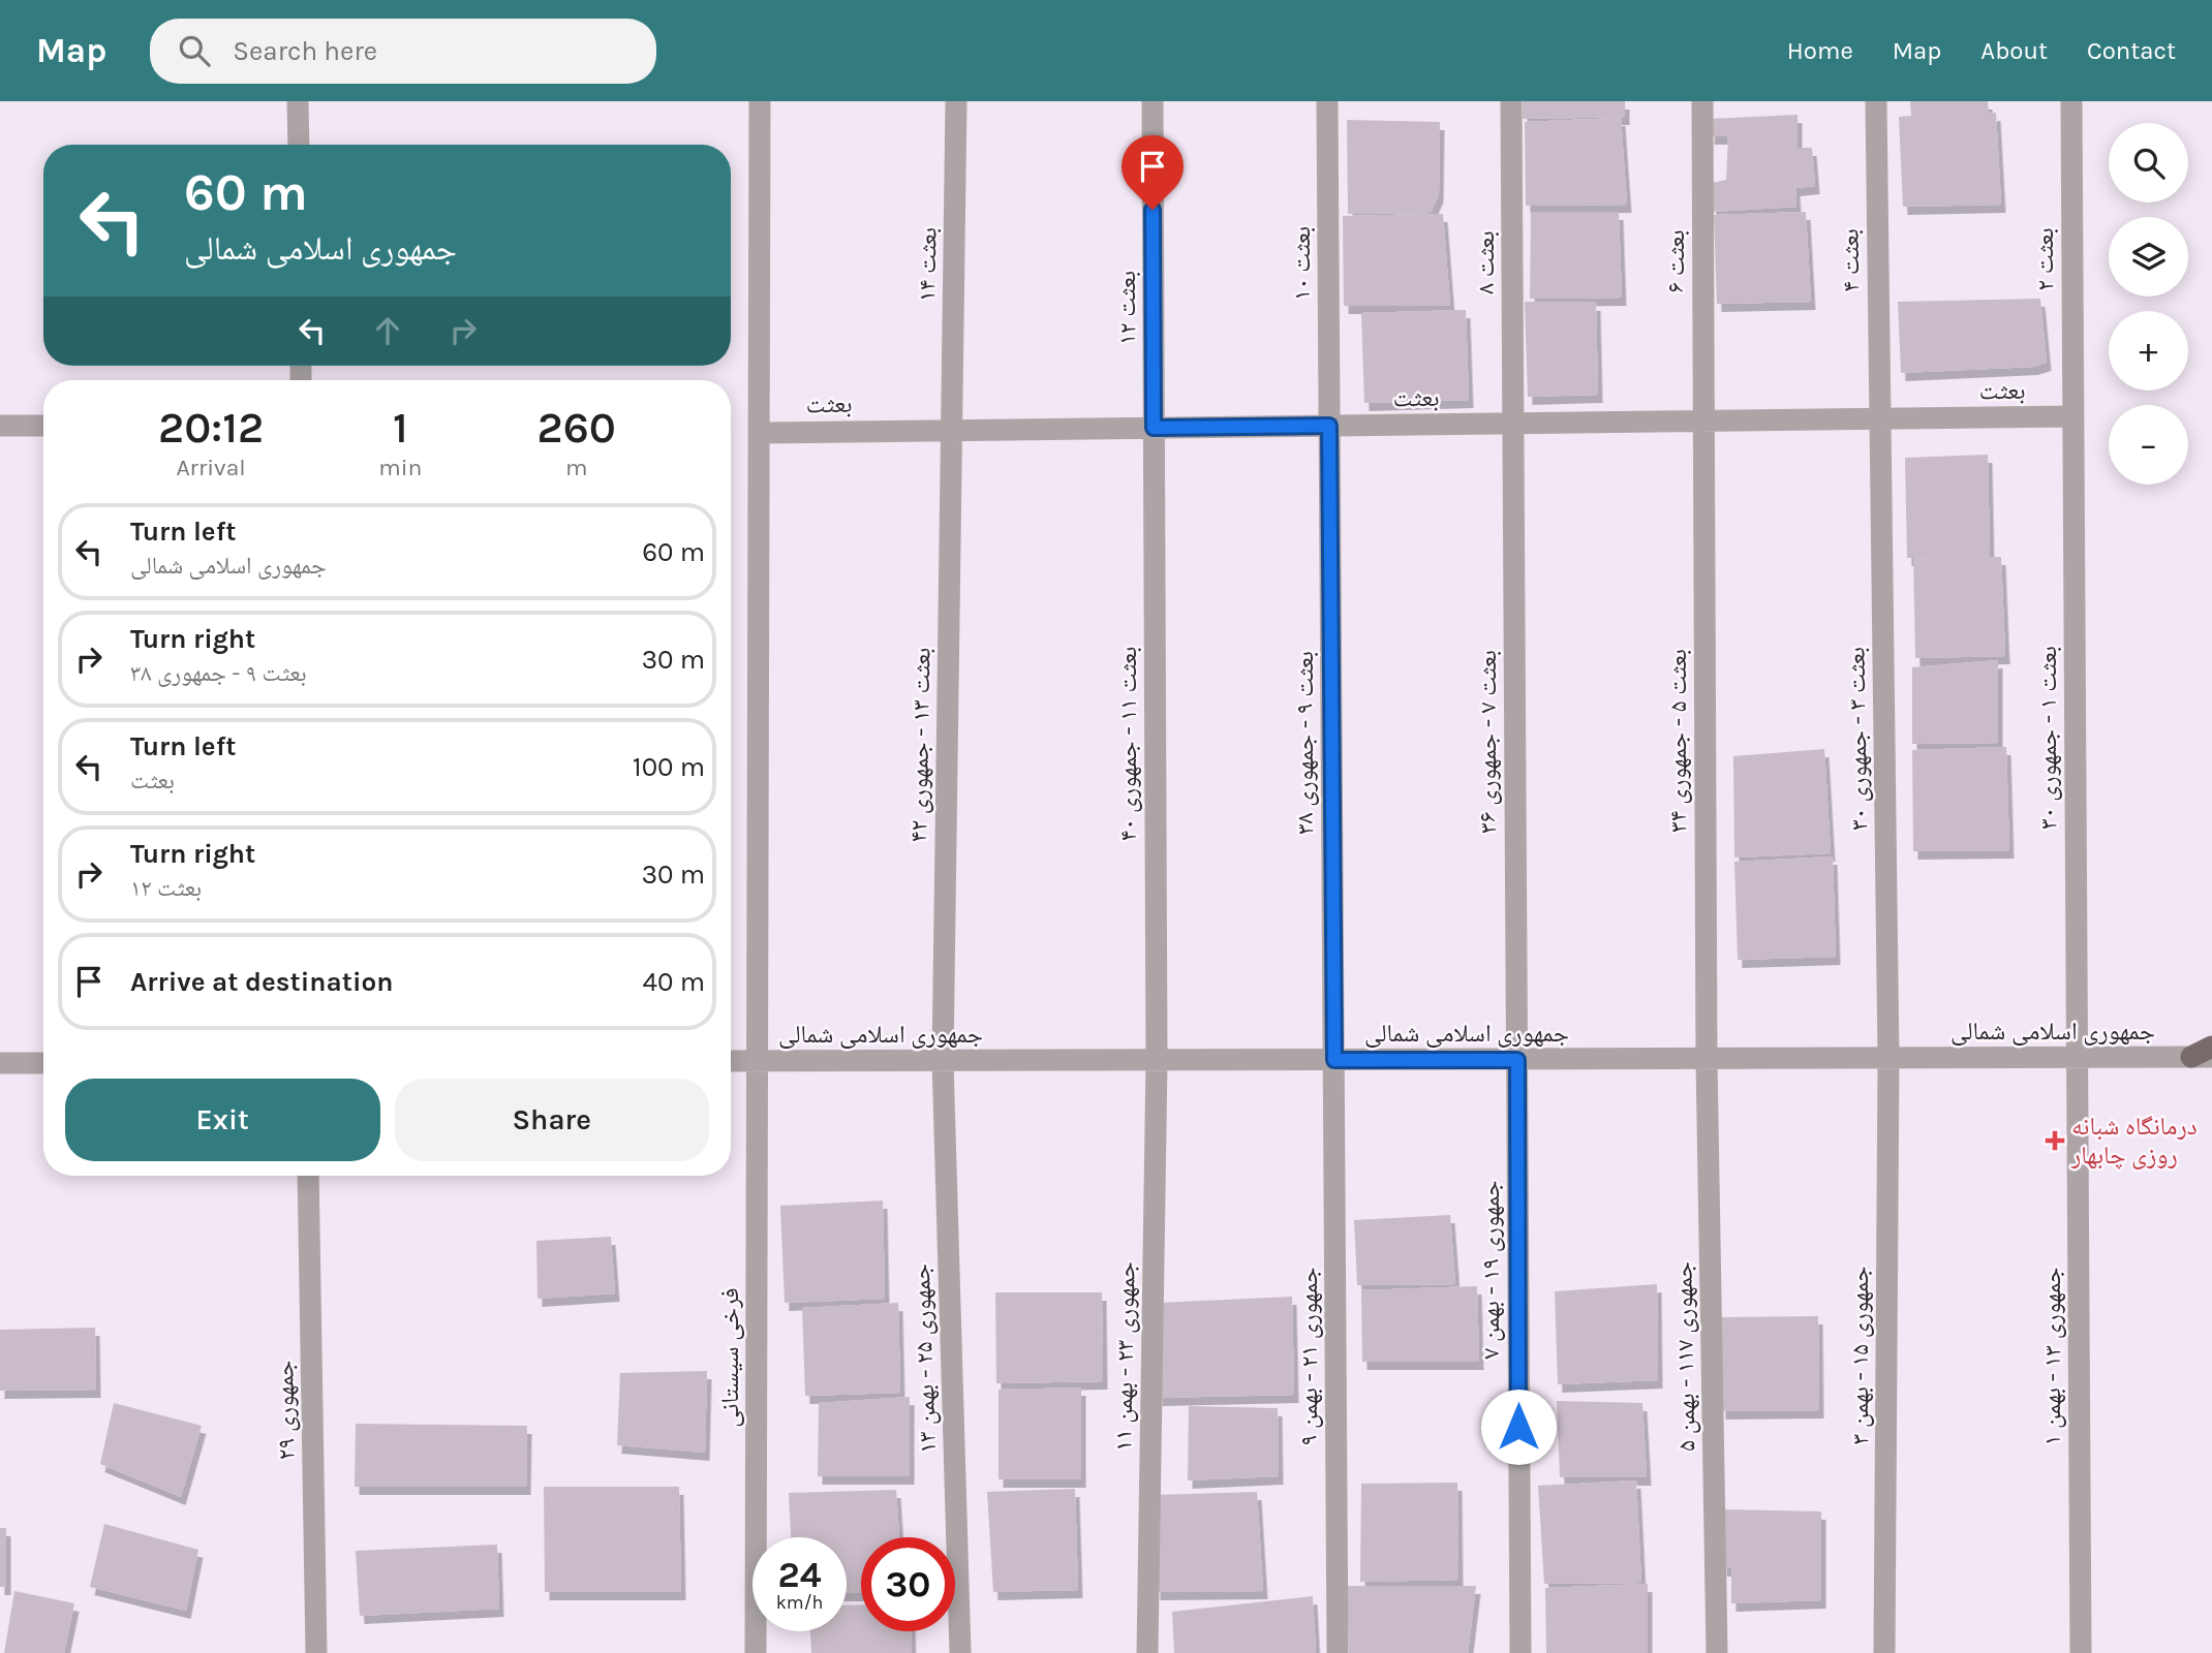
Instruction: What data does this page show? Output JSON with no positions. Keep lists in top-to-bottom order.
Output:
{
  "streets": {
    "street": [
      "بعثت ۲",
      "بعثت ۴",
      "بعثت ۶",
      "بعثت ۸",
      "بعثت ۱۰",
      "بعثت ۱۴",
      "بعثت ۱۲",
      "بعثت",
      "بعثت ۱ - جمهوری ۳۰",
      "بعثت ۳ - جمهوری ۳۰",
      "بعثت ۵ - جمهوری ۳۴",
      "بعثت ۷ - جمهوری ۳۶",
      "بعثت ۹ - جمهوری ۳۸",
      "بعثت ۱۱ - جمهوری ۴۰",
      "بعثت ۱۳ - جمهوری ۴۲",
      "جمهوری اسلامی شمالی",
      "جمهوری ۱۹ - بهمن ۷",
      "جمهوری ۱۵ - بهمن ۳",
      "جمهوری ۲۳ - بهمن ۱۱",
      "جمهوری ۲۱ - بهمن ۹",
      "جمهوری ۱۱۷ - بهمن ۵",
      "جمهوری ۱۳ - بهمن ۱",
      "فرخی سیستانی",
      "جمهوری ۲۵ - بهمن ۱۳",
      "جمهوری ۲۹"
    ]
  },
  "crossings": [
    ["بعثت ۲", "بعثت"],
    ["بعثت ۲", "بعثت ۱ - جمهوری ۳۰"],
    ["بعثت ۴", "بعثت"],
    ["بعثت ۴", "بعثت ۳ - جمهوری ۳۰"],
    ["بعثت ۶", "بعثت"],
    ["بعثت ۶", "بعثت ۵ - جمهوری ۳۴"],
    ["بعثت ۸", "بعثت"],
    ["بعثت ۸", "بعثت ۷ - جمهوری ۳۶"],
    ["بعثت ۱۰", "بعثت"],
    ["بعثت ۱۰", "بعثت ۹ - جمهوری ۳۸"],
    ["بعثت ۱۴", "بعثت"],
    ["بعثت ۱۴", "بعثت ۱۳ - جمهوری ۴۲"],
    ["بعثت ۱۲", "بعثت"],
    ["بعثت ۱۲", "بعثت ۱۱ - جمهوری ۴۰"],
    ["بعثت", "بعثت ۱ - جمهوری ۳۰"],
    ["بعثت", "بعثت ۳ - جمهوری ۳۰"],
    ["بعثت", "بعثت ۵ - جمهوری ۳۴"],
    ["بعثت", "بعثت ۷ - جمهوری ۳۶"],
    ["بعثت", "بعثت ۹ - جمهوری ۳۸"],
    ["بعثت", "بعثت ۱۱ - جمهوری ۴۰"],
    ["بعثت", "بعثت ۱۳ - جمهوری ۴۲"],
    ["بعثت", "فرخی سیستانی"],
    ["بعثت ۱ - جمهوری ۳۰", "جمهوری اسلامی شمالی"],
    ["بعثت ۱ - جمهوری ۳۰", "جمهوری ۱۳ - بهمن ۱"],
    ["بعثت ۳ - جمهوری ۳۰", "جمهوری اسلامی شمالی"],
    ["بعثت ۳ - جمهوری ۳۰", "جمهوری ۱۵ - بهمن ۳"],
    ["بعثت ۵ - جمهوری ۳۴", "جمهوری اسلامی شمالی"],
    ["بعثت ۵ - جمهوری ۳۴", "جمهوری ۱۱۷ - بهمن ۵"],
    ["بعثت ۷ - جمهوری ۳۶", "جمهوری اسلامی شمالی"],
    ["بعثت ۷ - جمهوری ۳۶", "جمهوری ۱۹ - بهمن ۷"],
    ["بعثت ۹ - جمهوری ۳۸", "جمهوری اسلامی شمالی"],
    ["بعثت ۹ - جمهوری ۳۸", "جمهوری ۲۱ - بهمن ۹"],
    ["بعثت ۱۱ - جمهوری ۴۰", "جمهوری اسلامی شمالی"],
    ["بعثت ۱۱ - جمهوری ۴۰", "جمهوری ۲۳ - بهمن ۱۱"],
    ["بعثت ۱۳ - جمهوری ۴۲", "جمهوری اسلامی شمالی"],
    ["بعثت ۱۳ - جمهوری ۴۲", "جمهوری ۲۵ - بهمن ۱۳"],
    ["جمهوری اسلامی شمالی", "جمهوری ۱۹ - بهمن ۷"],
    ["جمهوری اسلامی شمالی", "جمهوری ۱۵ - بهمن ۳"],
    ["جمهوری اسلامی شمالی", "جمهوری ۲۳ - بهمن ۱۱"],
    ["جمهوری اسلامی شمالی", "جمهوری ۲۱ - بهمن ۹"],
    ["جمهوری اسلامی شمالی", "جمهوری ۱۱۷ - بهمن ۵"],
    ["جمهوری اسلامی شمالی", "جمهوری ۱۳ - بهمن ۱"],
    ["جمهوری اسلامی شمالی", "فرخی سیستانی"],
    ["جمهوری اسلامی شمالی", "جمهوری ۲۵ - بهمن ۱۳"]
  ],
  "places": {
    "health": ["درمانگاه شبانه روزی چابهار"]
  },
  "page": {
    "header": "Map",
    "search": "Search here",
    "nav": [
      "Home",
      "Map",
      "About",
      "Contact"
    ],
    "map_buttons": ["+", "−"],
    "turn": ["60 m", "جمهوری اسلامی شمالی"],
    "eta": [
      "20:12",
      "Arrival",
      "1",
      "min",
      "260",
      "m"
    ],
    "list": [
      {
        "name": "Turn left",
        "note": "جمهوری اسلامی شمالی",
        "value": "60 m"
      },
      {
        "name": "Turn right",
        "note": "بعثت ۹ - جمهوری ۳۸",
        "value": "30 m"
      },
      {
        "name": "Turn left",
        "note": "بعثت",
        "value": "100 m"
      },
      {
        "name": "Turn right",
        "note": "بعثت ۱۲",
        "value": "30 m"
      },
      {
        "name": "Arrive at destination",
        "value": "40 m"
      }
    ],
    "buttons": ["Exit", "Share"],
    "speed": "24 km/h",
    "limit": "30"
  }
}
